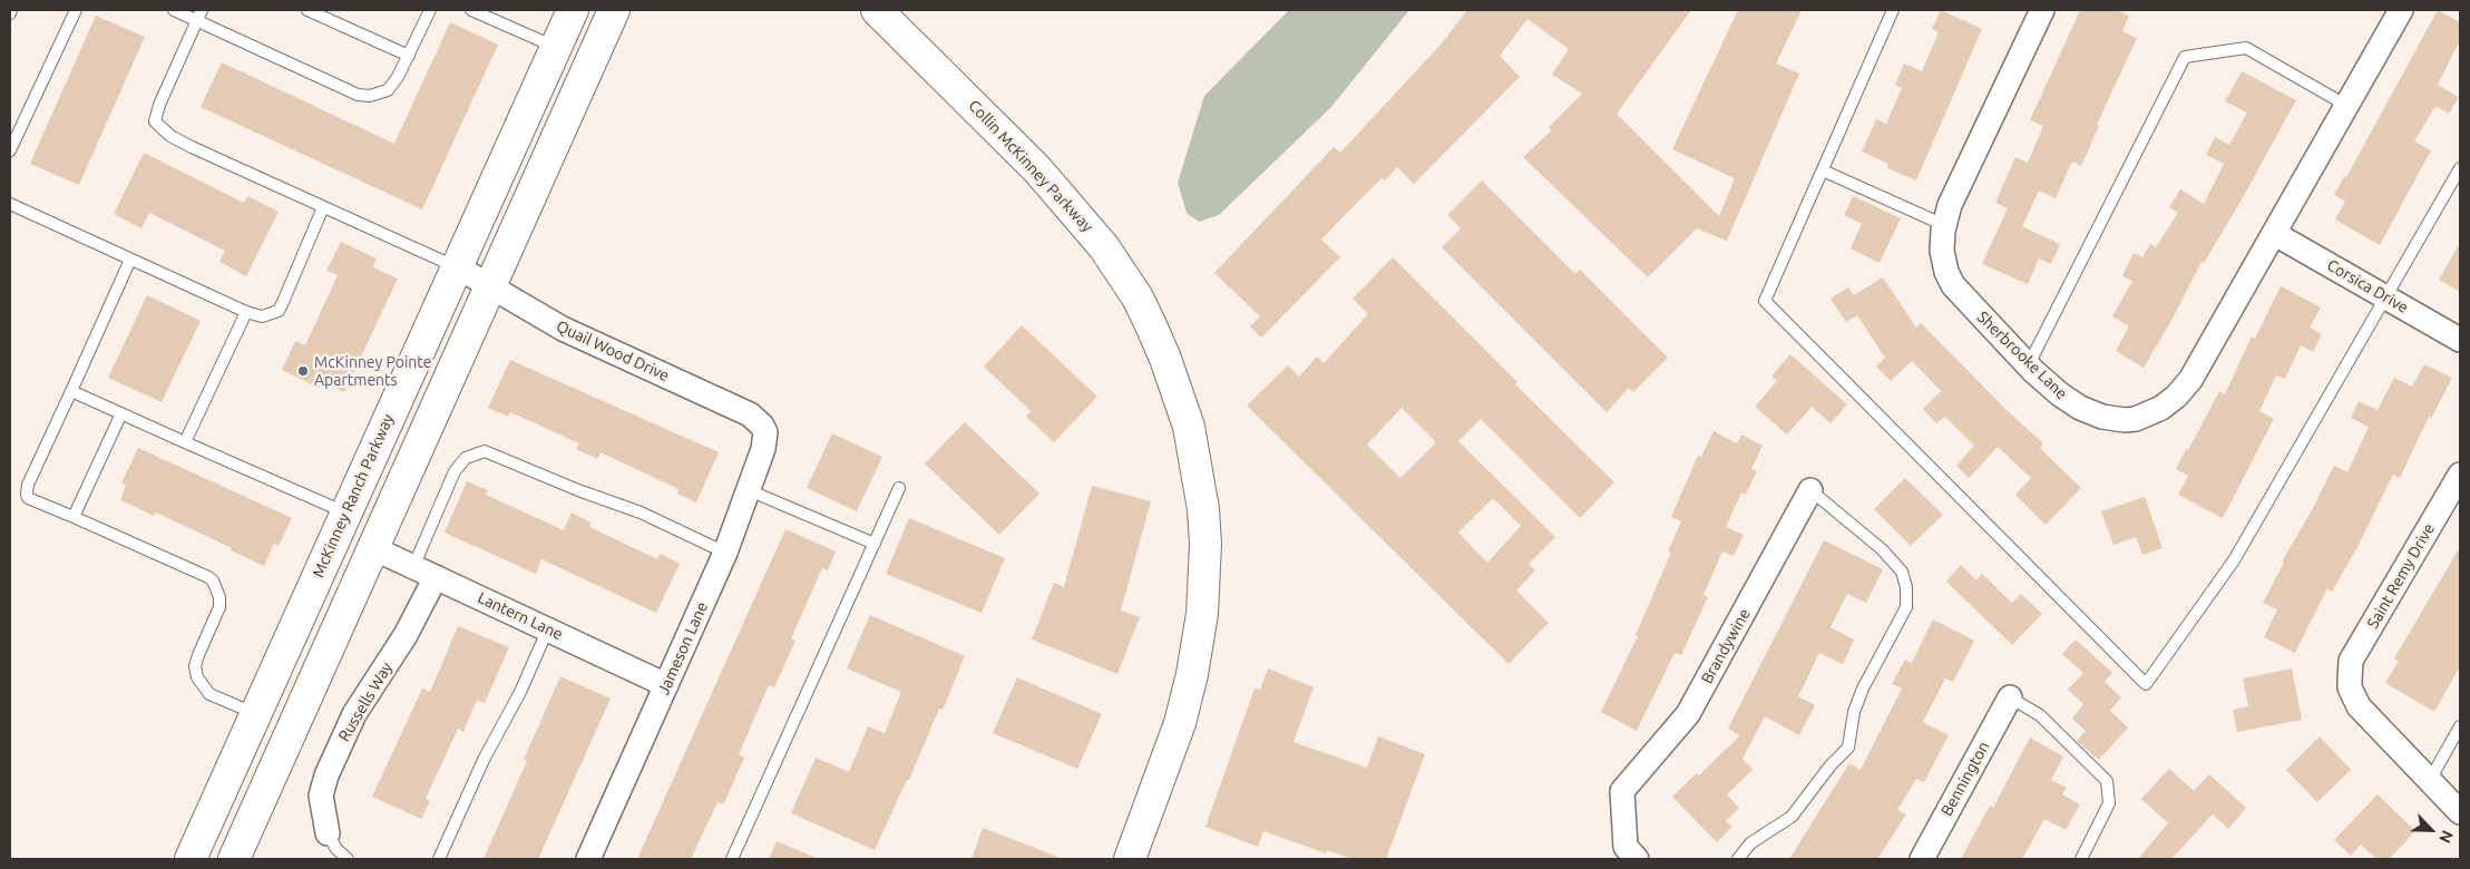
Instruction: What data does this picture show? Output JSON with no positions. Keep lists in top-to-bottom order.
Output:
{
  "streets": {
    "main road": ["Collin McKinney Parkway", "McKinney Ranch Parkway"],
    "street": [
      "Corsica Drive",
      "Quail Wood Drive",
      "Sherbrooke Lane",
      "Saint Remy Drive",
      "Lantern Lane",
      "Brandywine",
      "Jameson Lane",
      "Russells Way",
      "Bennington"
    ]
  },
  "crossings": [
    ["Corsica Drive", "Sherbrooke Lane"],
    ["Quail Wood Drive", "McKinney Ranch Parkway"],
    ["Quail Wood Drive", "Jameson Lane"],
    ["Lantern Lane", "Jameson Lane"],
    ["Lantern Lane", "Russells Way"]
  ],
  "places": ["McKinney Pointe Apartments"],
  "north": "bottom right"
}
